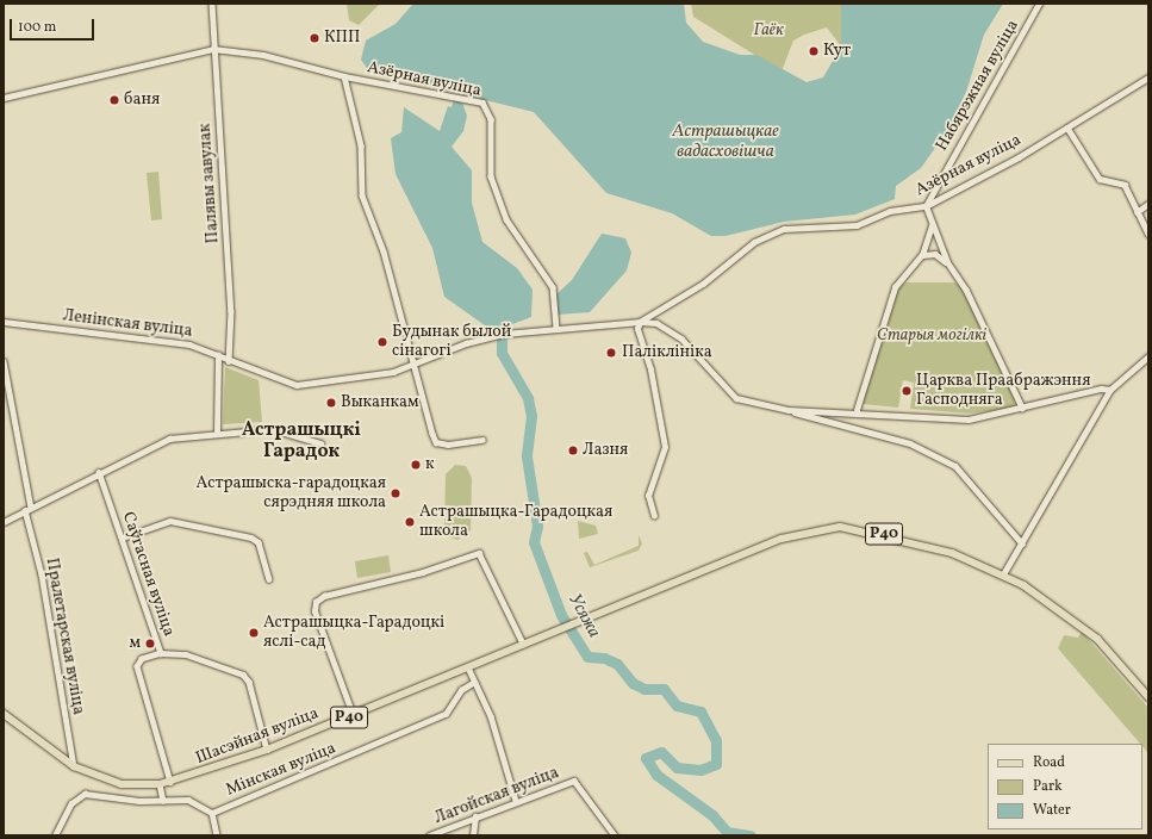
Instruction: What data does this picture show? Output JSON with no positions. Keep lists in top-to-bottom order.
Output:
{
  "streets": {
    "main road": ["Р40", "Шасэйная вуліца"],
    "street": [
      "Азёрная вуліца",
      "Набярэжная вуліца",
      "Палявы завулак",
      "Ленінская вуліца",
      "Саўгасная вуліца",
      "Пралетарская вуліца",
      "Мінская вуліца",
      "Лагойская вуліца"
    ]
  },
  "crossings": [
    ["Азёрная вуліца", "Набярэжная вуліца"],
    ["Азёрная вуліца", "Палявы завулак"],
    ["Азёрная вуліца", "Ленінская вуліца"],
    ["Палявы завулак", "Ленінская вуліца"],
    ["Р40", "Шасэйная вуліца"],
    ["Саўгасная вуліца", "Шасэйная вуліца"],
    ["Пралетарская вуліца", "Шасэйная вуліца"]
  ],
  "districts": ["Астрашыцкі Гарадок"],
  "water": ["Астрашыцкае вадасховішча", "Усяжа"],
  "parks": ["Гаёк", "Старыя могілкі"],
  "places": [
    "КПП",
    "Кут",
    "баня",
    "Будынак былой сінагогі",
    "Паліклініка",
    "Царква Праабражэння Гасподняга",
    "Выканкам",
    "Лазня",
    "к",
    "Астрашыска-гарадоцкая сярэдняя школа",
    "Астрашыцка-Гарадоцкая школа",
    "Астрашыцка-Гарадоцкі яслі-сад",
    "м"
  ],
  "legend": ["Road", "Park", "Water"],
  "scale_bar": "100 m"
}
